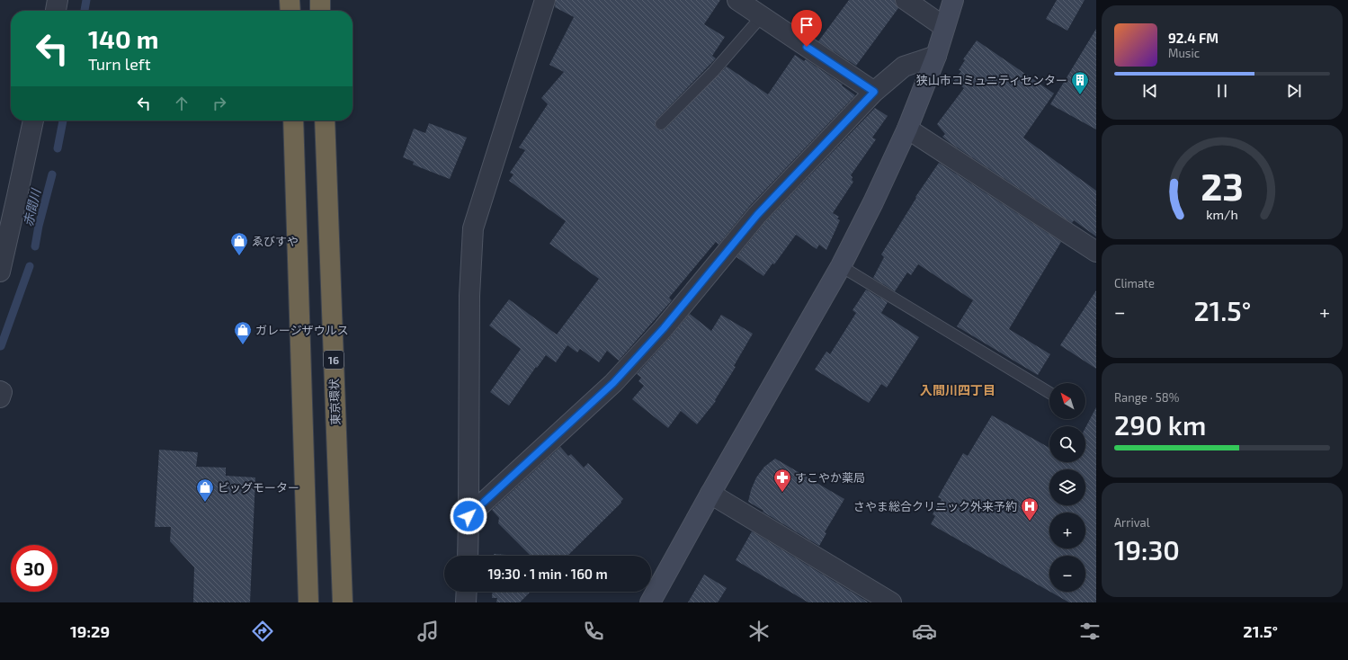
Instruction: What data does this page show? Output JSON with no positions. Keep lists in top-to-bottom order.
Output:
{
  "streets": {
    "highway": ["16", "東京環状"]
  },
  "districts": ["入間川四丁目"],
  "water": ["赤間川"],
  "places": {
    "building": ["狭山市コミュニティセンター"],
    "shop": ["ゑびすや", "ガレージザウルス", "ビッグモーター"],
    "pharmacy": ["すこやか薬局"],
    "hospital": ["さやま総合クリニック外来予約"]
  },
  "north": "top left",
  "page": {
    "turn": ["140 m", "Turn left"],
    "song": ["92.4 FM", "Music"],
    "tile": [
      "Climate",
      ["Range · 58%", "290 km"],
      ["Arrival", "19:30"]
    ],
    "heat": ["−", "21.5°", "+"],
    "map_buttons": ["+", "−"],
    "limit": "30",
    "trip": "19:30 · 1 min · 160 m",
    "tabs": ["19:29", "21.5°"],
    "gauge": ["23", "km/h"]
  }
}
